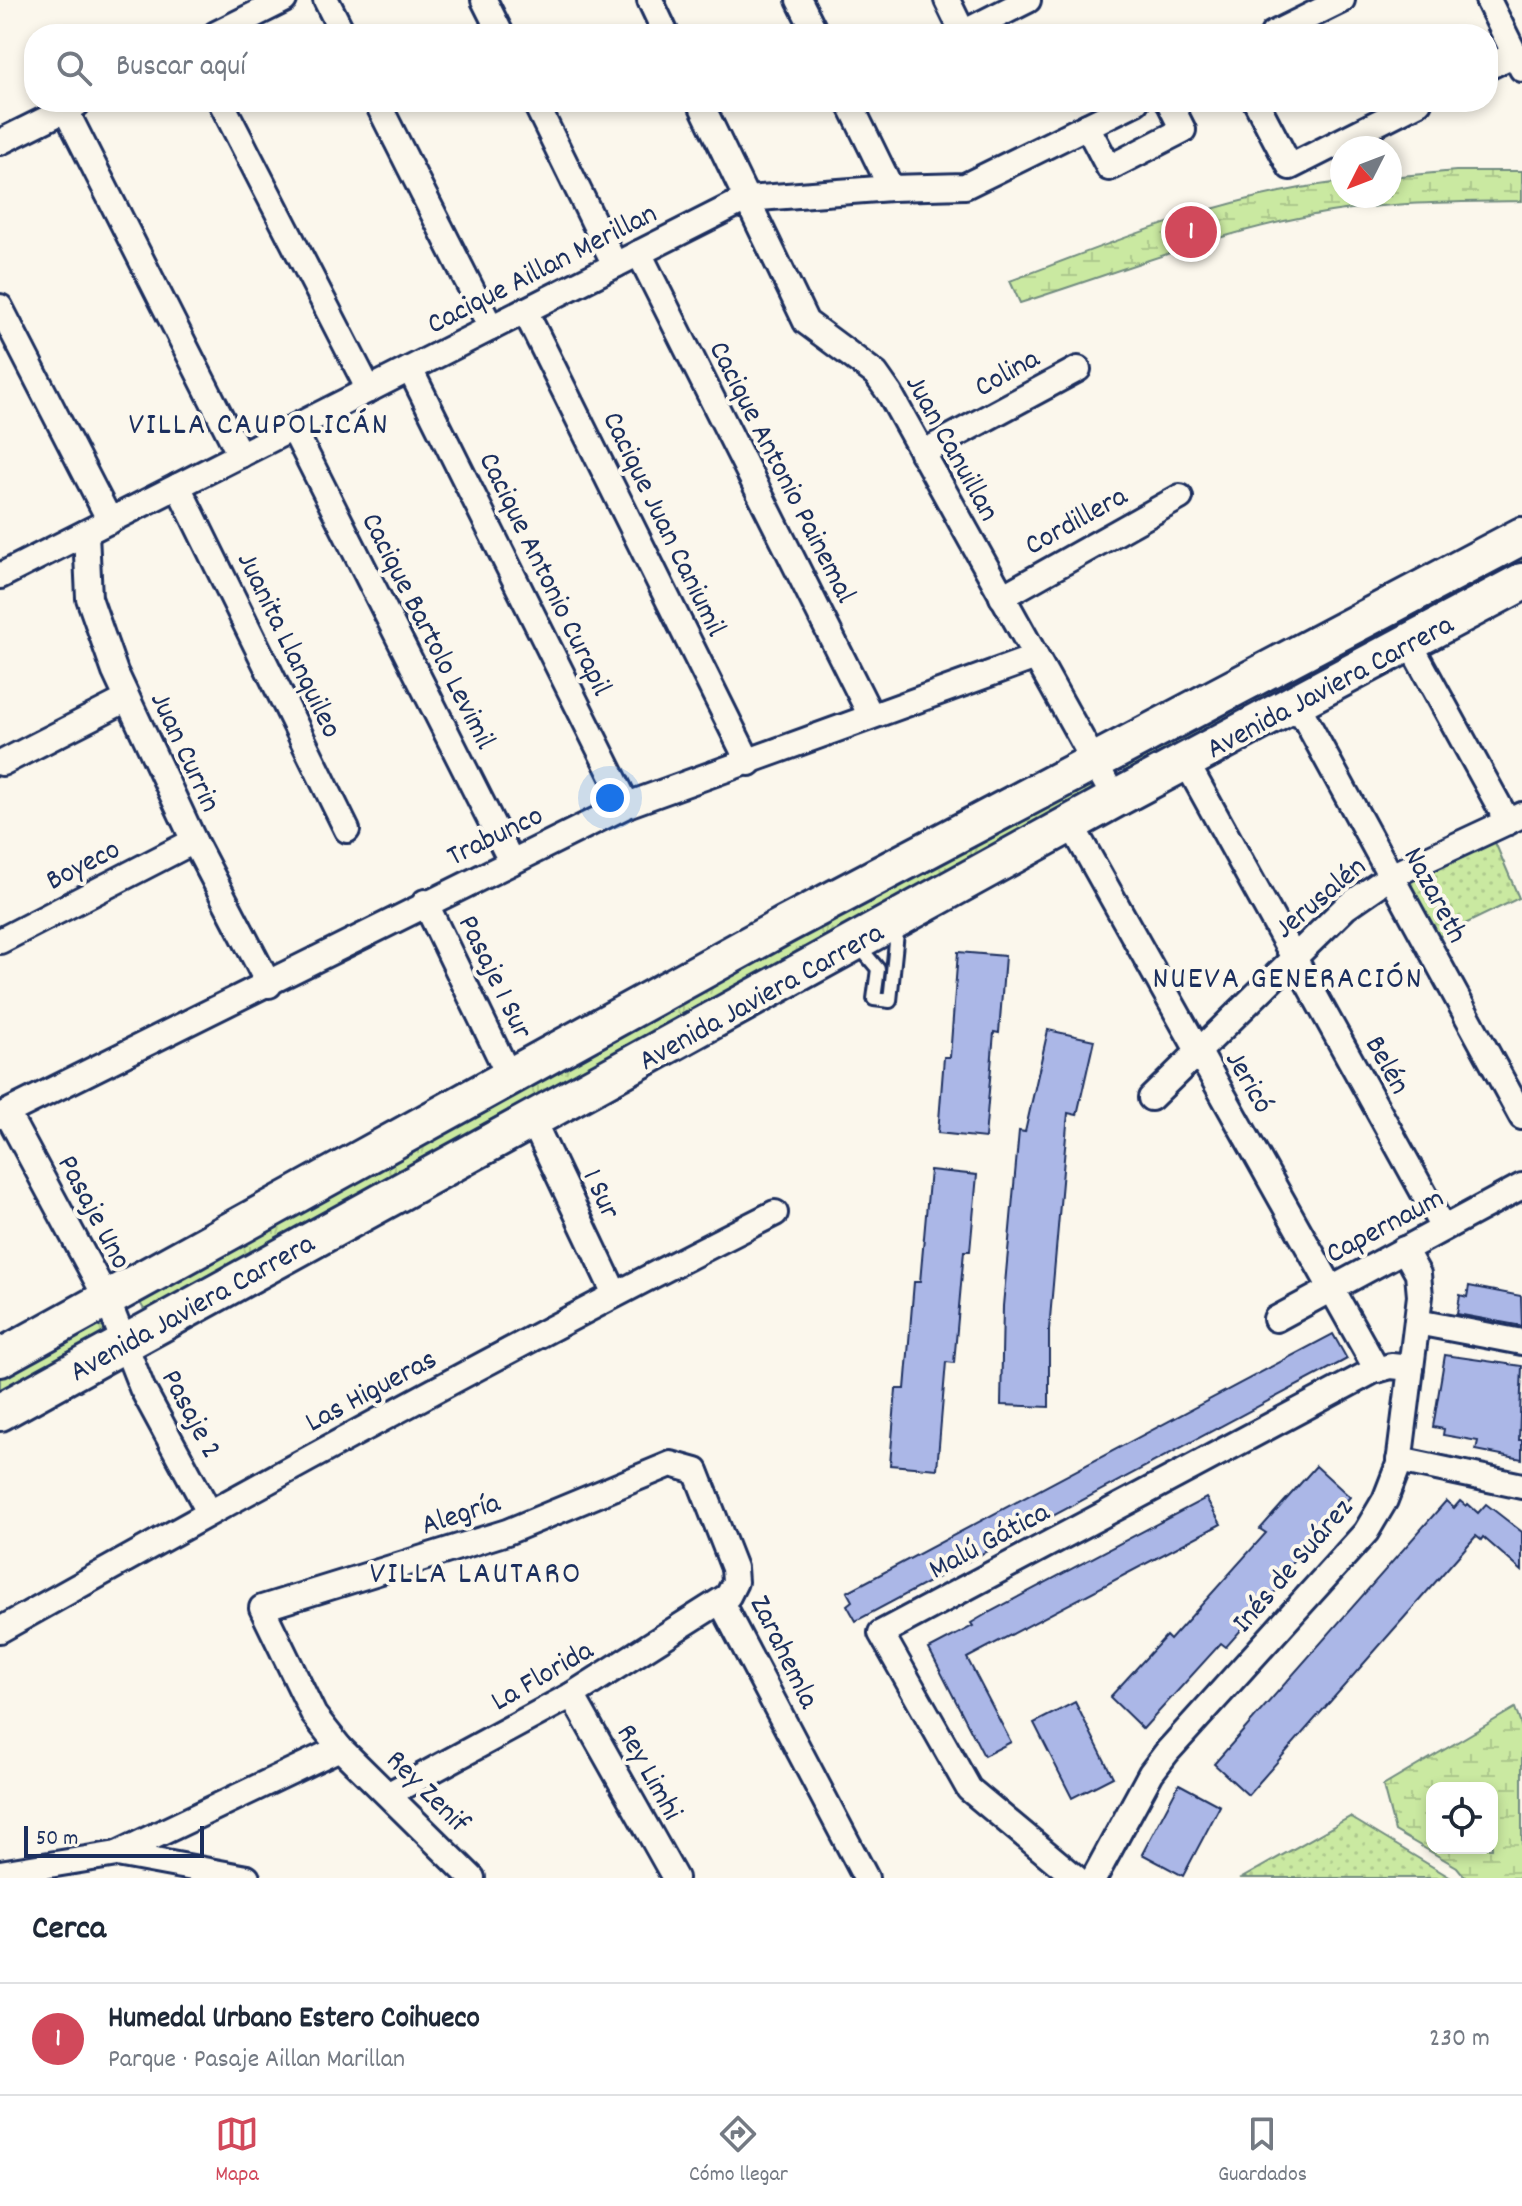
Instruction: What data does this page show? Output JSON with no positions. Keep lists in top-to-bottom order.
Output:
{
  "streets": {
    "main road": ["Avenida Javiera Carrera"],
    "street": [
      "Cacique Aillan Merillan",
      "Colina",
      "Juan Canuillan",
      "Cacique Antonio Painemal",
      "Cordillera",
      "Cacique Juan Caniumil",
      "Cacique Antonio Curapil",
      "Cacique Bartolo Levimil",
      "Juanita Llanquileo",
      "Juan Currin",
      "Trabunco",
      "Boyeco",
      "Nazareth",
      "Jerusalén",
      "Pasaje 1 Sur",
      "Belén",
      "Jericó",
      "1 Sur",
      "Pasaje Uno",
      "Capernaum",
      "Las Higueras",
      "Pasaje 2",
      "Alegría",
      "Malú Gática",
      "Inés de Suárez",
      "Zarahemla",
      "La Florida",
      "Rey Limhi",
      "Rey Zenif"
    ]
  },
  "crossings": [
    ["Cacique Aillan Merillan", "Juan Canuillan"],
    ["Cacique Aillan Merillan", "Cacique Antonio Painemal"],
    ["Cacique Aillan Merillan", "Cacique Juan Caniumil"],
    ["Cacique Aillan Merillan", "Cacique Antonio Curapil"],
    ["Cacique Aillan Merillan", "Cacique Bartolo Levimil"],
    ["Cacique Aillan Merillan", "Juanita Llanquileo"],
    ["Cacique Aillan Merillan", "Juan Currin"],
    ["Colina", "Juan Canuillan"],
    ["Juan Canuillan", "Cordillera"],
    ["Juan Canuillan", "Avenida Javiera Carrera"],
    ["Juan Canuillan", "Trabunco"],
    ["Cacique Antonio Painemal", "Trabunco"],
    ["Cacique Juan Caniumil", "Trabunco"],
    ["Cacique Antonio Curapil", "Trabunco"],
    ["Cacique Bartolo Levimil", "Trabunco"],
    ["Avenida Javiera Carrera", "Nazareth"],
    ["Avenida Javiera Carrera", "Pasaje 1 Sur"],
    ["Avenida Javiera Carrera", "Belén"],
    ["Avenida Javiera Carrera", "Jericó"],
    ["Avenida Javiera Carrera", "1 Sur"],
    ["Avenida Javiera Carrera", "Pasaje Uno"],
    ["Avenida Javiera Carrera", "Pasaje 2"],
    ["Juan Currin", "Trabunco"],
    ["Juan Currin", "Boyeco"],
    ["Trabunco", "Pasaje 1 Sur"],
    ["Trabunco", "Pasaje Uno"],
    ["Nazareth", "Jerusalén"],
    ["Jerusalén", "Belén"],
    ["Jerusalén", "Jericó"],
    ["Belén", "Capernaum"],
    ["Jericó", "Capernaum"],
    ["Jericó", "Malú Gática"],
    ["1 Sur", "Las Higueras"],
    ["Pasaje Uno", "Pasaje 2"],
    ["Capernaum", "Inés de Suárez"],
    ["Las Higueras", "Pasaje 2"],
    ["Alegría", "Zarahemla"],
    ["Alegría", "Rey Zenif"],
    ["Malú Gática", "Inés de Suárez"],
    ["Zarahemla", "La Florida"],
    ["La Florida", "Rey Limhi"],
    ["La Florida", "Rey Zenif"]
  ],
  "districts": ["VILLA CAUPOLICÁN", "NUEVA GENERACIÓN", "VILLA LAUTARO"],
  "scale_bar": "50 m",
  "north": "bottom left",
  "page": {
    "search": "Buscar aquí",
    "pins": "1",
    "scale": "50 m",
    "heading": "Cerca",
    "list": [
      {
        "mark": "1",
        "name": "Humedal Urbano Estero Coihueco",
        "note": "Parque · Pasaje Aillan Marillan",
        "value": "230 m"
      }
    ],
    "nav": ["Mapa", "Cómo llegar", "Guardados"]
  }
}
